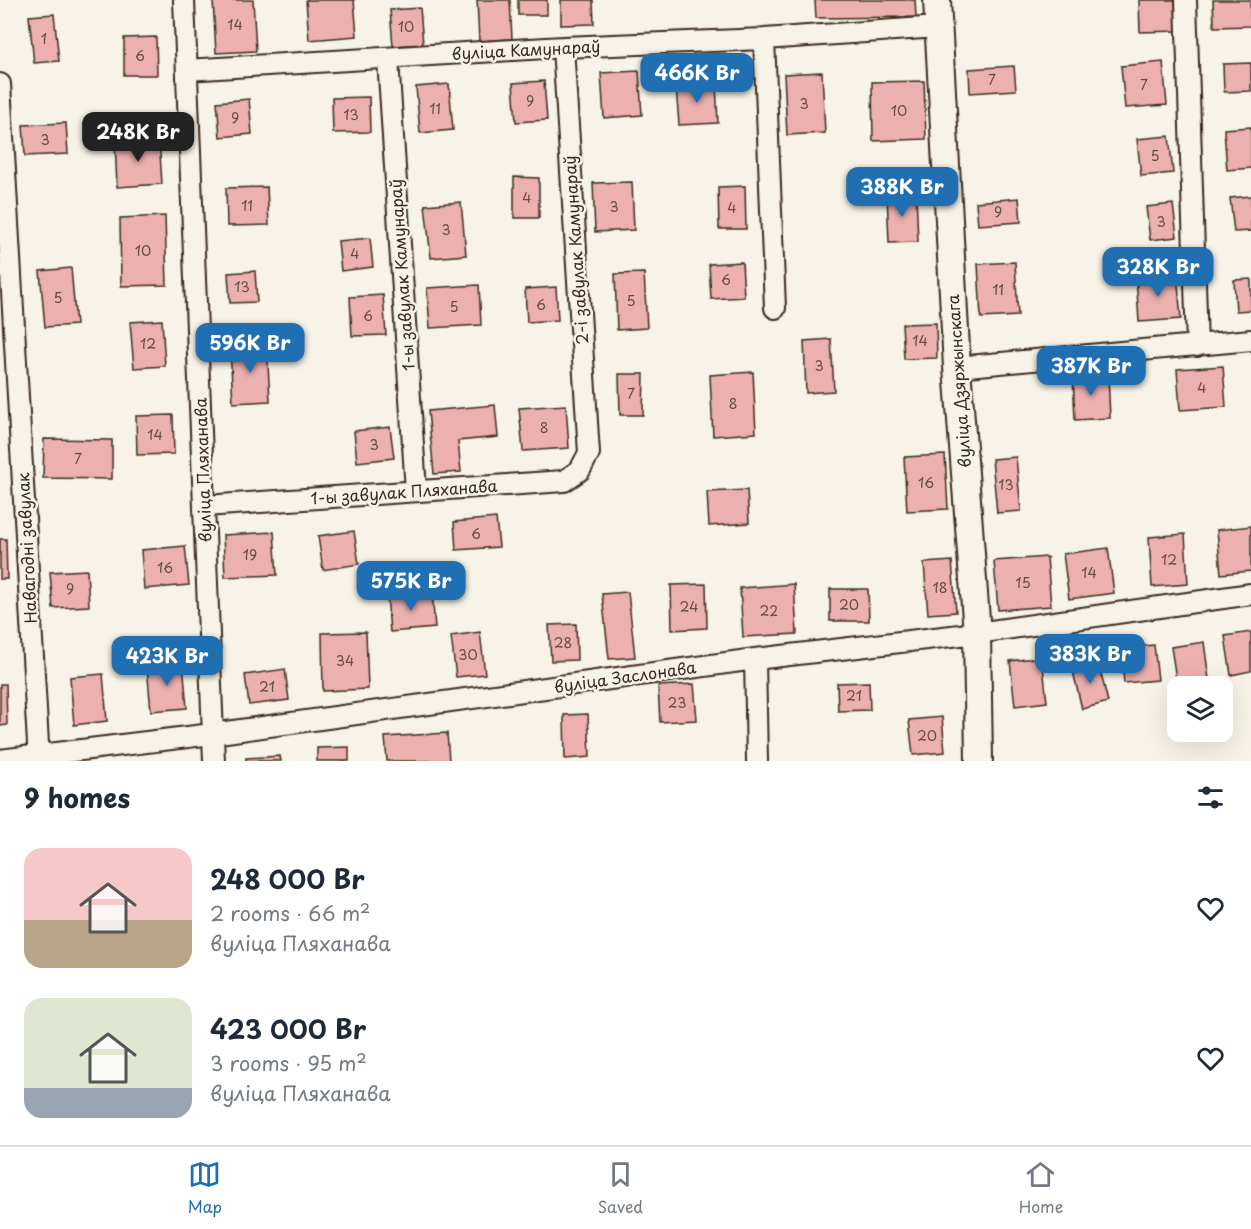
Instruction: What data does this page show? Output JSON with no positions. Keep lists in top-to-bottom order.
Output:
{
  "streets": {
    "street": [
      "вуліца Камунараў",
      "2-і завулак Камунараў",
      "1-ы завулак Камунараў",
      "вуліца Дзяржынскага",
      "вуліца Пляханава",
      "1-ы завулак Пляханава",
      "Навагодні завулак",
      "вуліца Заслонава"
    ]
  },
  "crossings": [
    ["вуліца Камунараў", "2-і завулак Камунараў"],
    ["вуліца Камунараў", "1-ы завулак Камунараў"],
    ["вуліца Камунараў", "вуліца Дзяржынскага"],
    ["вуліца Камунараў", "вуліца Пляханава"],
    ["2-і завулак Камунараў", "1-ы завулак Пляханава"],
    ["1-ы завулак Камунараў", "1-ы завулак Пляханава"],
    ["вуліца Дзяржынскага", "вуліца Заслонава"],
    ["вуліца Пляханава", "1-ы завулак Пляханава"],
    ["вуліца Пляханава", "вуліца Заслонава"],
    ["Навагодні завулак", "вуліца Заслонава"]
  ],
  "house_numbers": [
    "14",
    "10",
    "1",
    "6",
    "7",
    "7",
    "9",
    "3",
    "11",
    "10",
    "13",
    "9",
    "3",
    "5",
    "4",
    "11",
    "3",
    "4",
    "9",
    "3",
    "3",
    "10",
    "4",
    "6",
    "13",
    "11",
    "5",
    "5",
    "6",
    "5",
    "6",
    "14",
    "12",
    "3",
    "4",
    "7",
    "8",
    "8",
    "14",
    "3",
    "7",
    "16",
    "13",
    "6",
    "19",
    "12",
    "16",
    "14",
    "15",
    "18",
    "9",
    "20",
    "24",
    "22",
    "28",
    "30",
    "34",
    "21",
    "21",
    "23",
    "20"
  ],
  "page": {
    "price": [
      "466K Br",
      "248K Br",
      "388K Br",
      "328K Br",
      "596K Br",
      "387K Br",
      "575K Br",
      "383K Br",
      "423K Br"
    ],
    "heading": "9 homes",
    "list": [
      {
        "name": "248 000 Br",
        "note": "2 rooms · 66 m² · вуліца Пляханава"
      },
      {
        "name": "423 000 Br",
        "note": "3 rooms · 95 m² · вуліца Пляханава"
      }
    ],
    "tabs": ["Map", "Saved", "Home"]
  }
}
